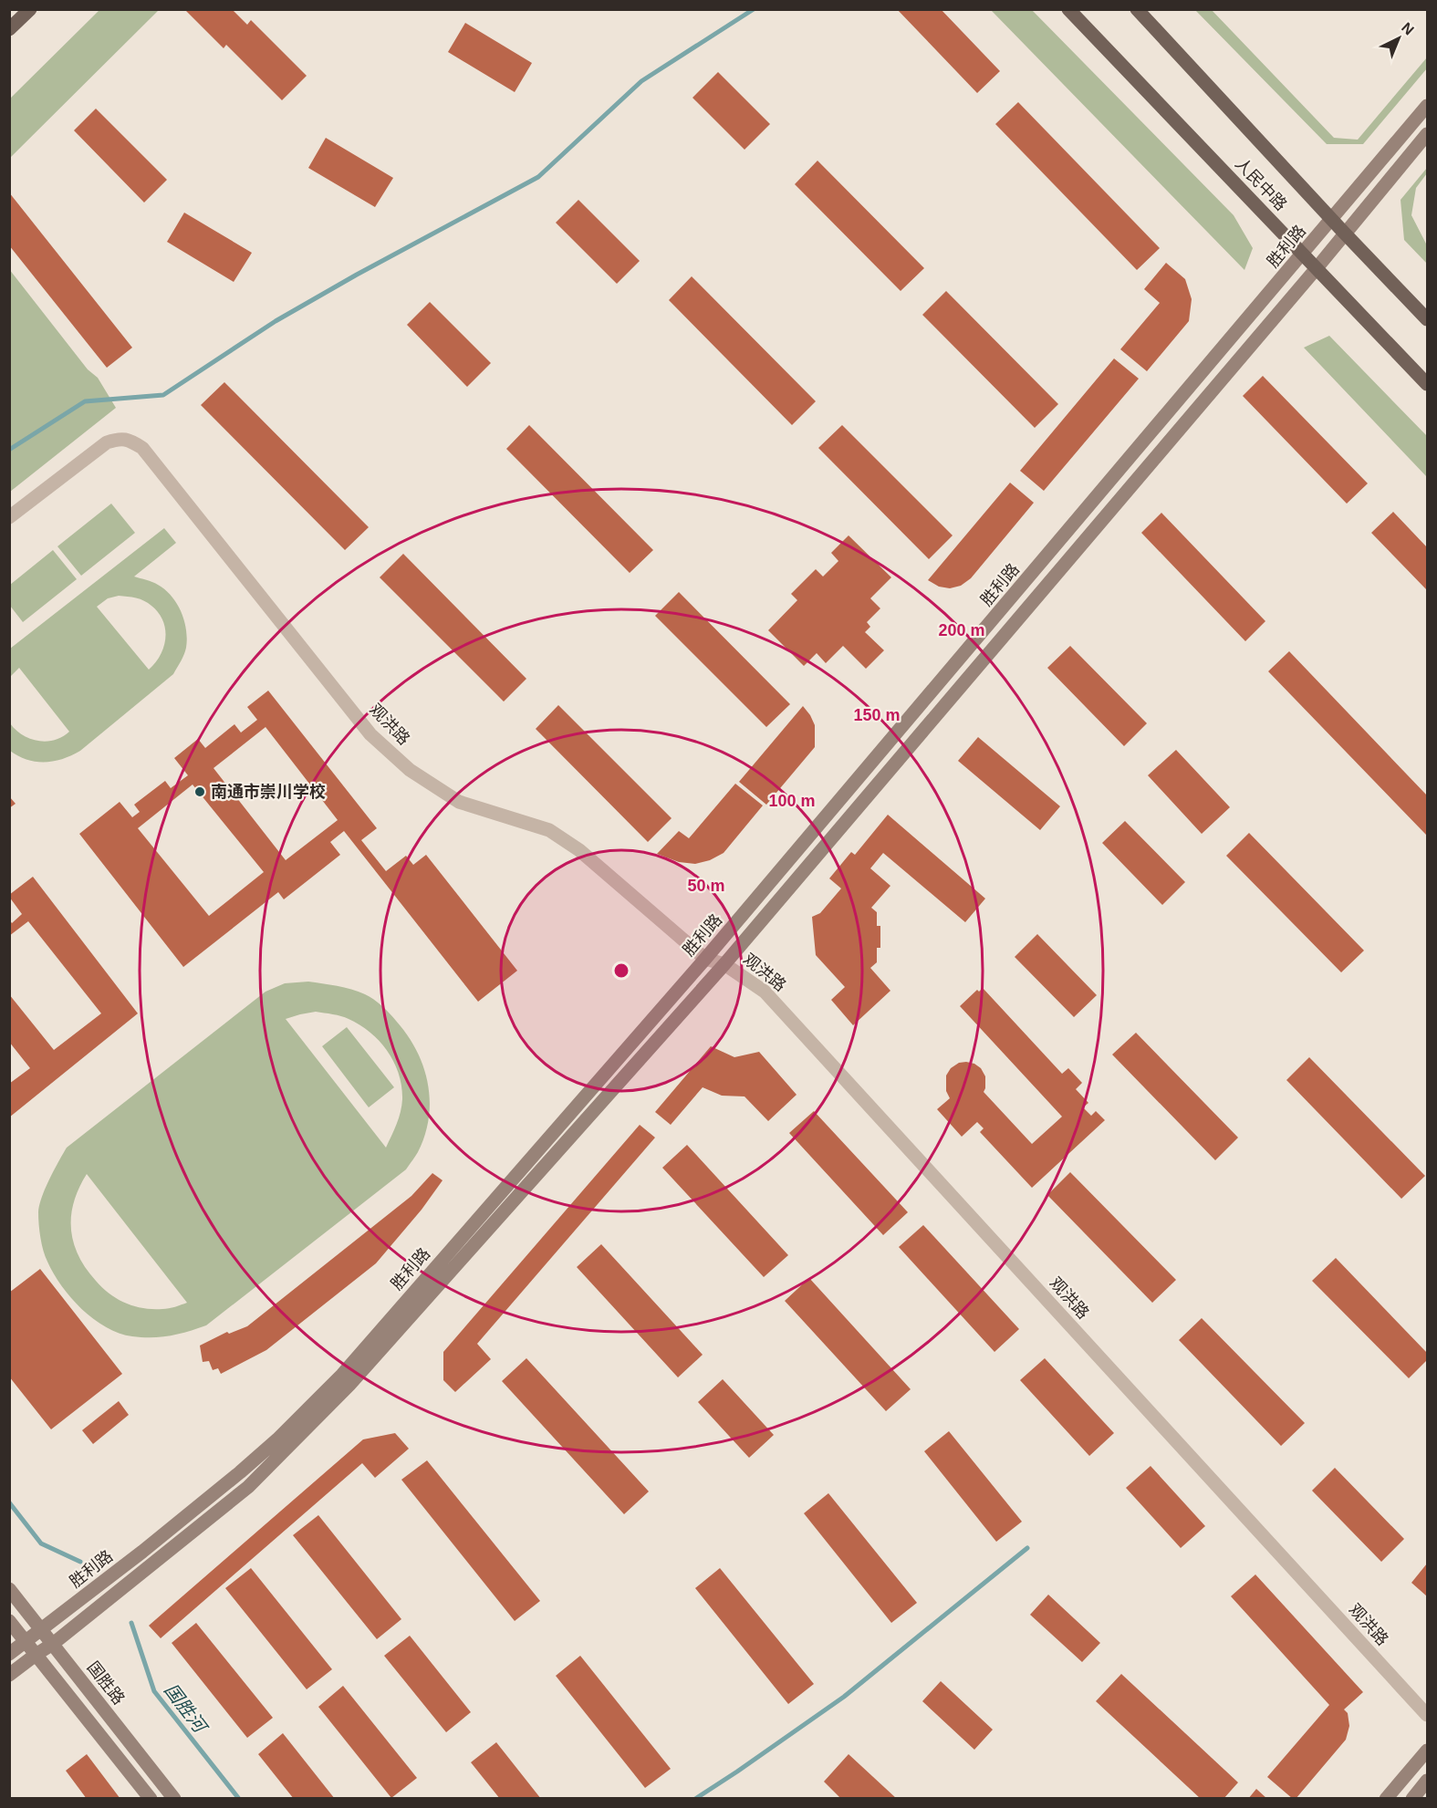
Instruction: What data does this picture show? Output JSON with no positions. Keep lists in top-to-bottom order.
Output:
{
  "streets": {
    "main road": ["人民中路"],
    "street": ["胜利路", "观洪路", "国胜路"]
  },
  "crossings": [
    ["人民中路", "胜利路"],
    ["胜利路", "观洪路"],
    ["胜利路", "国胜路"]
  ],
  "water": ["国胜河"],
  "places": ["南通市崇川学校"],
  "north": "top right",
  "rings": [
    "200 m",
    "150 m",
    "100 m",
    "50 m"
  ]
}
